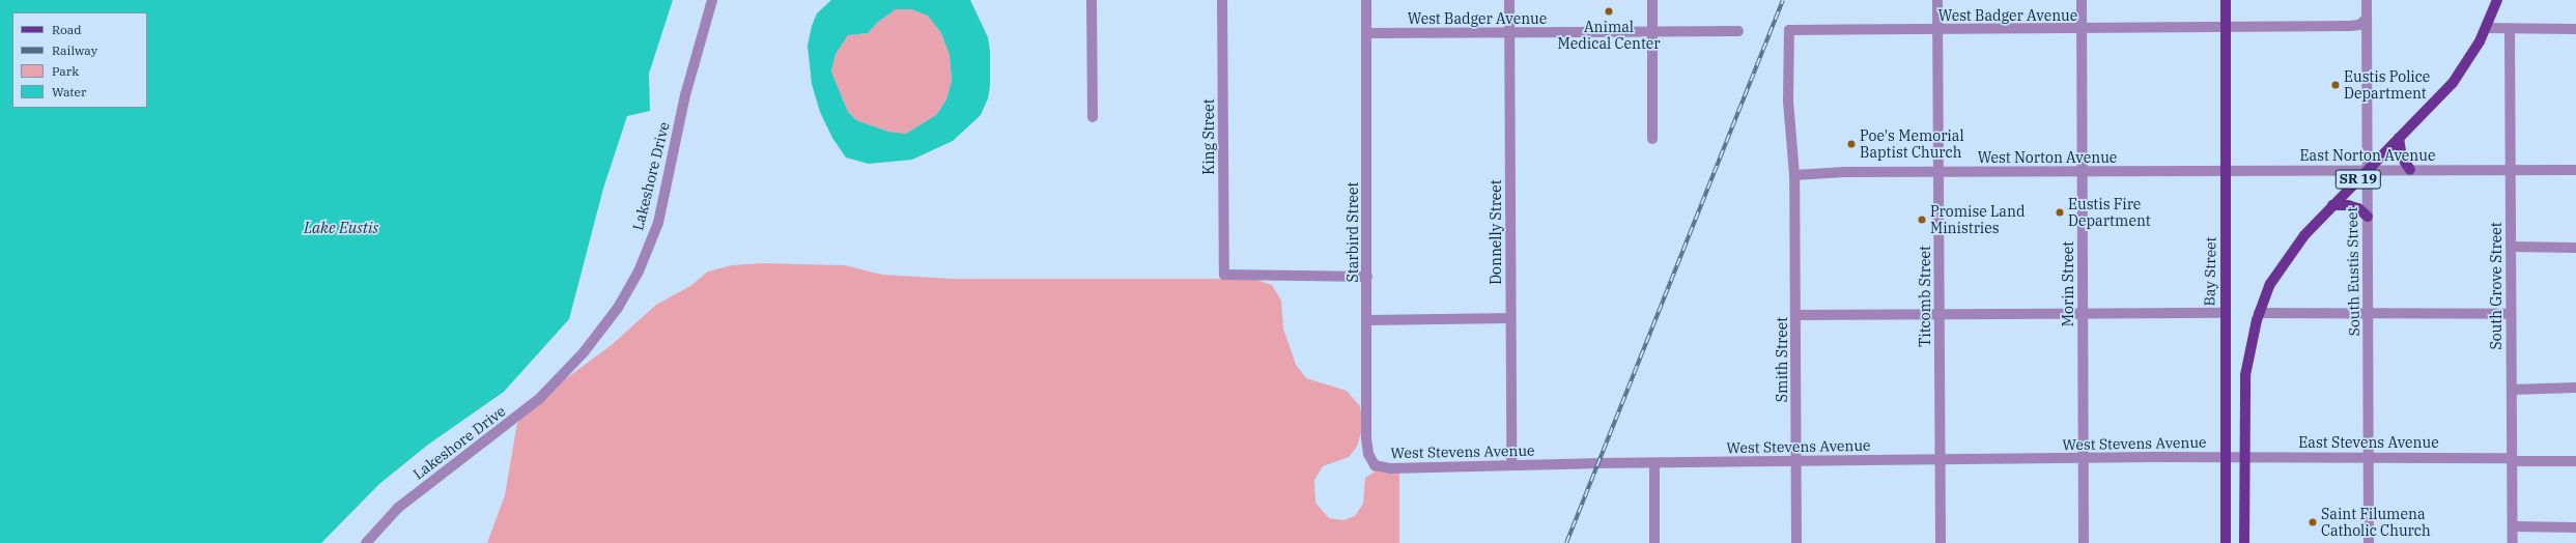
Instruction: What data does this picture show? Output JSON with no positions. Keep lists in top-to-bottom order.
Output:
{
  "streets": {
    "main road": ["SR 19", "Bay Street"],
    "street": [
      "West Badger Avenue",
      "King Street",
      "East Norton Avenue",
      "West Norton Avenue",
      "Lakeshore Drive",
      "Starbird Street",
      "Donnelly Street",
      "South Eustis Street",
      "Morin Street",
      "South Grove Street",
      "Titcomb Street",
      "Smith Street",
      "East Stevens Avenue",
      "West Stevens Avenue"
    ]
  },
  "crossings": [
    ["West Badger Avenue", "Starbird Street"],
    ["West Badger Avenue", "Donnelly Street"],
    ["West Badger Avenue", "Bay Street"],
    ["West Badger Avenue", "South Eustis Street"],
    ["West Badger Avenue", "Morin Street"],
    ["West Badger Avenue", "Titcomb Street"],
    ["West Badger Avenue", "Smith Street"],
    ["King Street", "Starbird Street"],
    ["East Norton Avenue", "West Norton Avenue"],
    ["East Norton Avenue", "SR 19"],
    ["East Norton Avenue", "Bay Street"],
    ["East Norton Avenue", "South Eustis Street"],
    ["East Norton Avenue", "South Grove Street"],
    ["West Norton Avenue", "Bay Street"],
    ["West Norton Avenue", "Morin Street"],
    ["West Norton Avenue", "Titcomb Street"],
    ["West Norton Avenue", "Smith Street"],
    ["SR 19", "South Eustis Street"],
    ["SR 19", "East Stevens Avenue"],
    ["Starbird Street", "West Stevens Avenue"],
    ["Donnelly Street", "West Stevens Avenue"],
    ["Bay Street", "East Stevens Avenue"],
    ["Bay Street", "West Stevens Avenue"],
    ["South Eustis Street", "East Stevens Avenue"],
    ["Morin Street", "West Stevens Avenue"],
    ["South Grove Street", "East Stevens Avenue"],
    ["Titcomb Street", "West Stevens Avenue"],
    ["Smith Street", "West Stevens Avenue"],
    ["East Stevens Avenue", "West Stevens Avenue"]
  ],
  "water": ["Lake Eustis"],
  "places": [
    "Animal Medical Center",
    "Eustis Police Department",
    "Poe's Memorial Baptist Church",
    "Eustis Fire Department",
    "Promise Land Ministries",
    "Saint Filumena Catholic Church"
  ],
  "legend": [
    "Road",
    "Railway",
    "Park",
    "Water"
  ]
}
